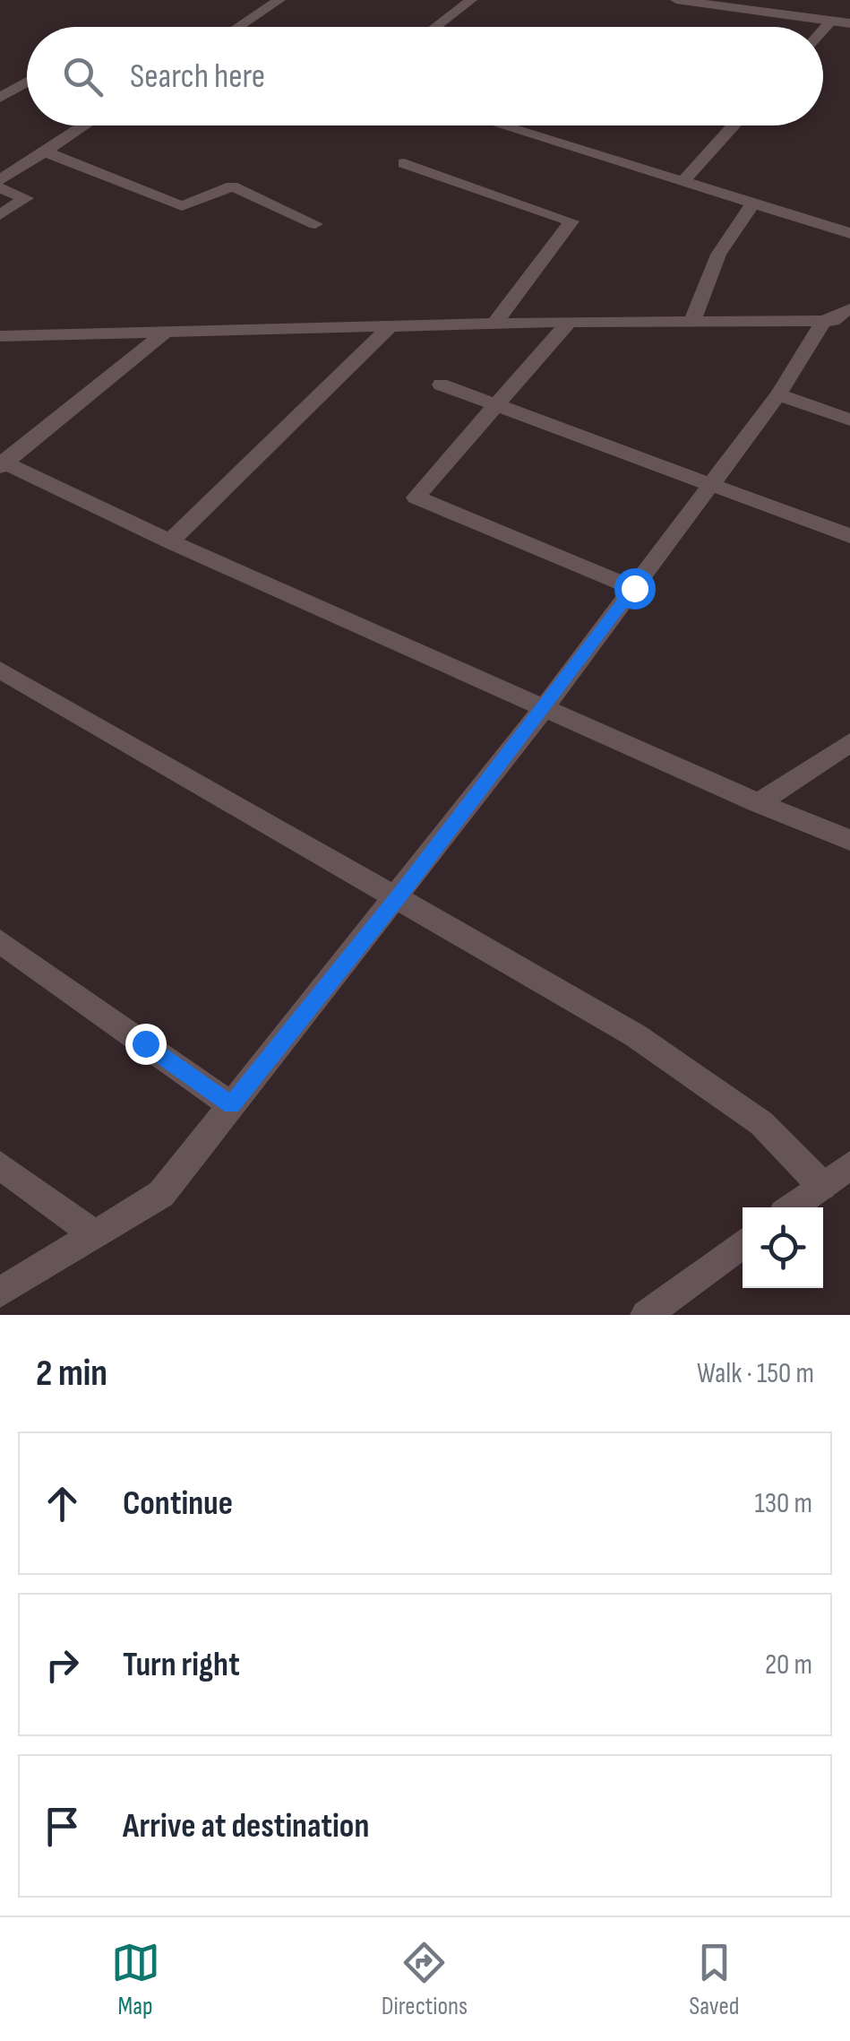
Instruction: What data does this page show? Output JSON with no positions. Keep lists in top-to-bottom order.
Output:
{
  "page": {
    "search": "Search here",
    "heading": ["2 min", "Walk · 150 m"],
    "list": [
      ["Continue", "130 m"],
      ["Turn right", "20 m"],
      "Arrive at destination"
    ],
    "nav": ["Map", "Directions", "Saved"]
  }
}
